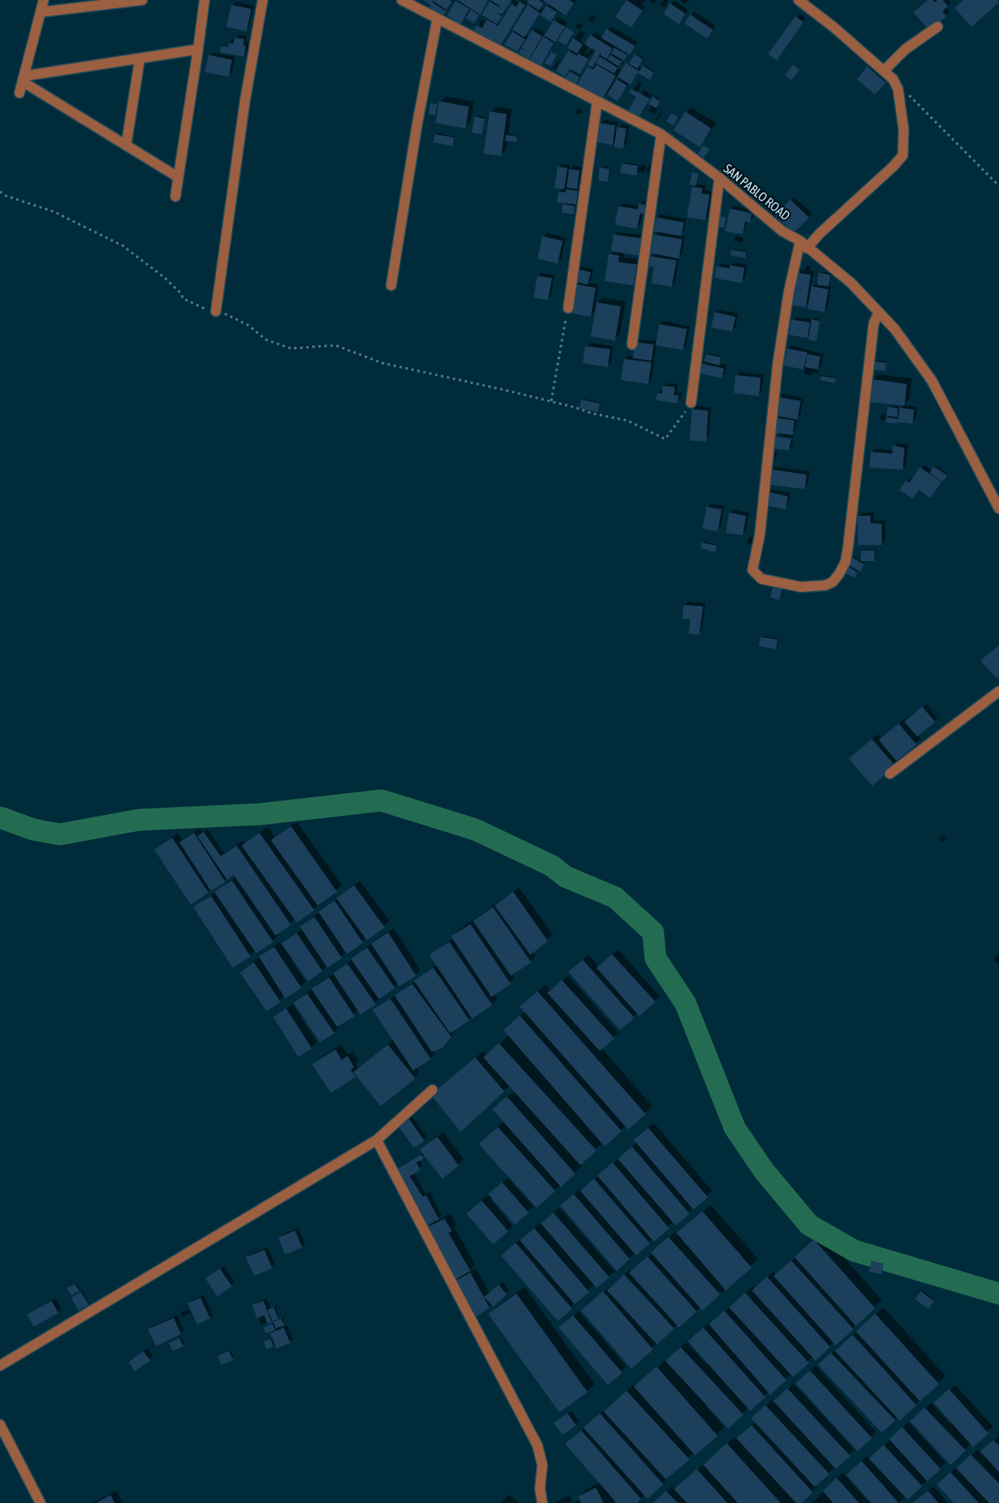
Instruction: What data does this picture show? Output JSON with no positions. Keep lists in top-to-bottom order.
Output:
{
  "streets": {
    "street": ["SAN PABLO ROAD"]
  }
}
